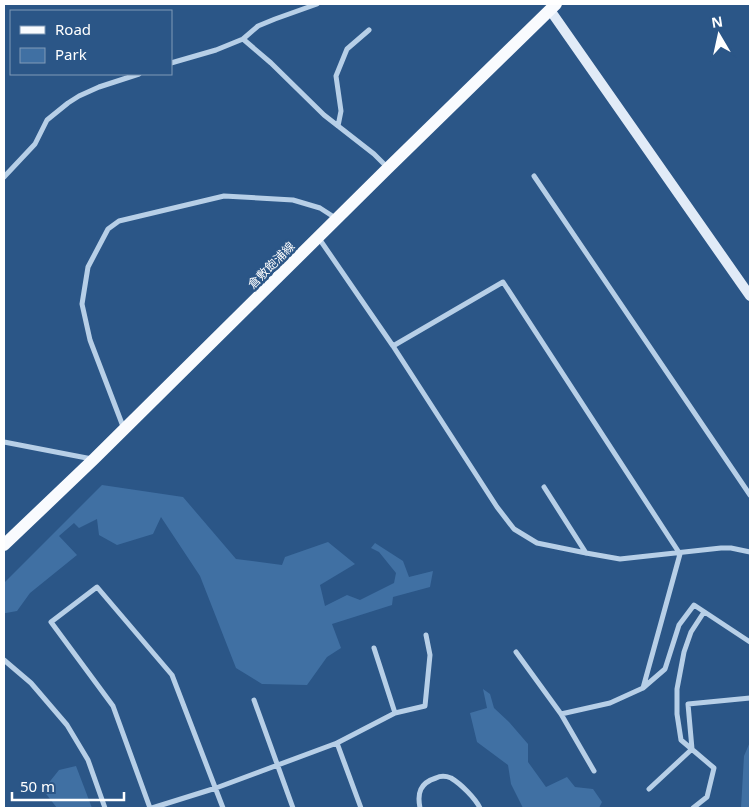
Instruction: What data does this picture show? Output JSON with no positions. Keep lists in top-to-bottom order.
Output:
{
  "streets": {
    "main road": ["倉敷飽浦線"]
  },
  "legend": ["Road", "Park"],
  "scale_bar": "50 m",
  "north": "top"
}
